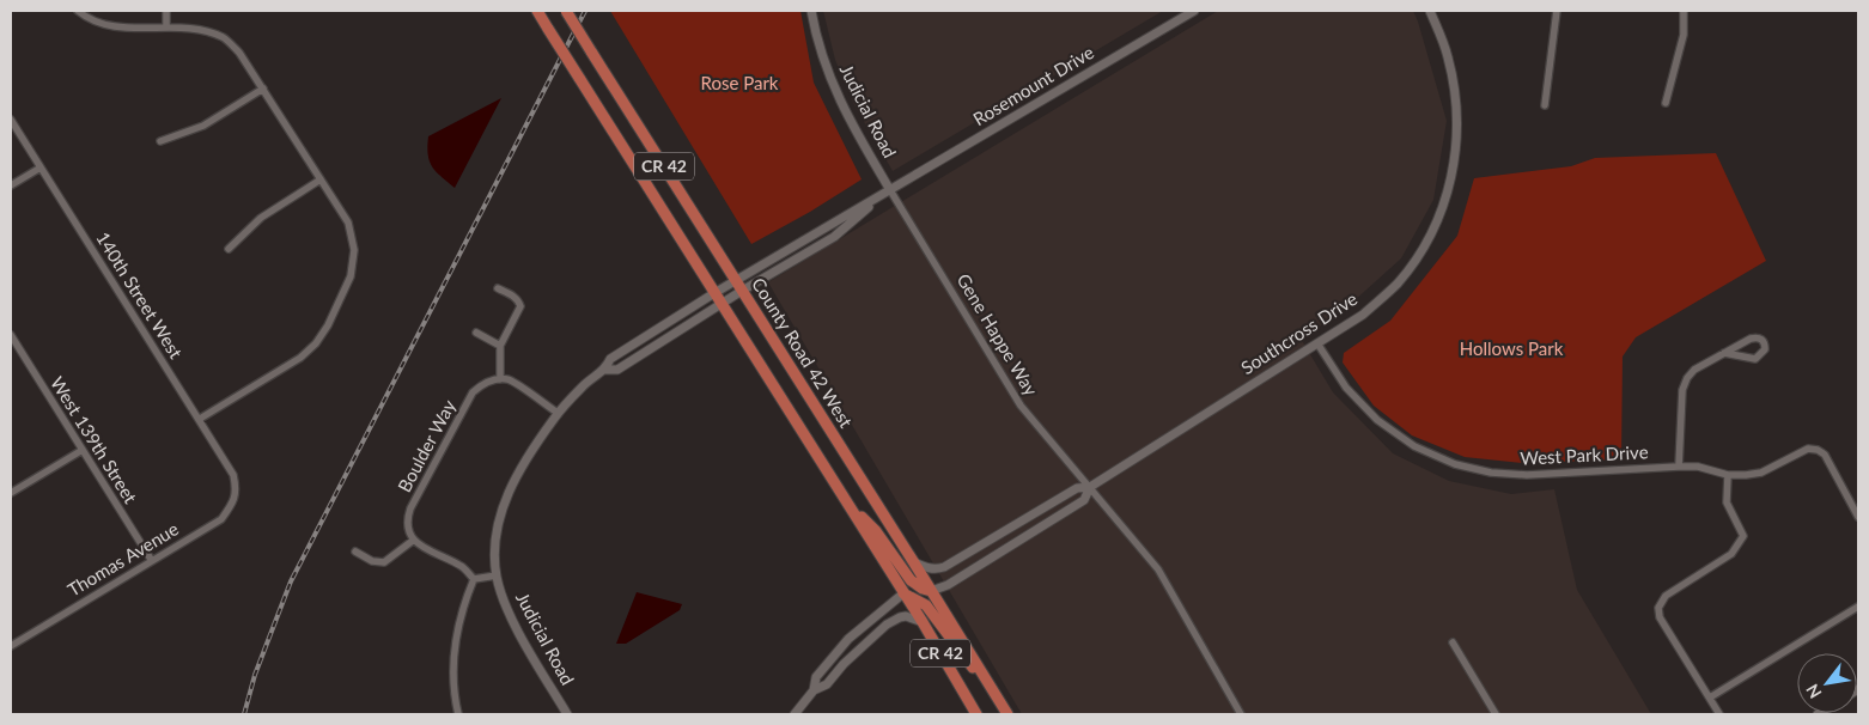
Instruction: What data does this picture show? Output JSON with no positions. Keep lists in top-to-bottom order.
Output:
{
  "streets": {
    "highway": ["CR 42", "County Road 42 West"],
    "street": [
      "Rosemount Drive",
      "Judicial Road",
      "140th Street West",
      "Southcross Drive",
      "Gene Happe Way",
      "West 139th Street",
      "Boulder Way",
      "West Park Drive",
      "Thomas Avenue"
    ]
  },
  "crossings": [
    ["Rosemount Drive", "Judicial Road"],
    ["Rosemount Drive", "Gene Happe Way"],
    ["Rosemount Drive", "County Road 42 West"],
    ["Judicial Road", "CR 42"],
    ["Judicial Road", "Gene Happe Way"],
    ["Judicial Road", "County Road 42 West"],
    ["140th Street West", "Thomas Avenue"],
    ["Southcross Drive", "Gene Happe Way"],
    ["Southcross Drive", "County Road 42 West"],
    ["Southcross Drive", "West Park Drive"],
    ["West 139th Street", "Thomas Avenue"]
  ],
  "parks": ["Rose Park", "Hollows Park"],
  "north": "bottom left"
}
